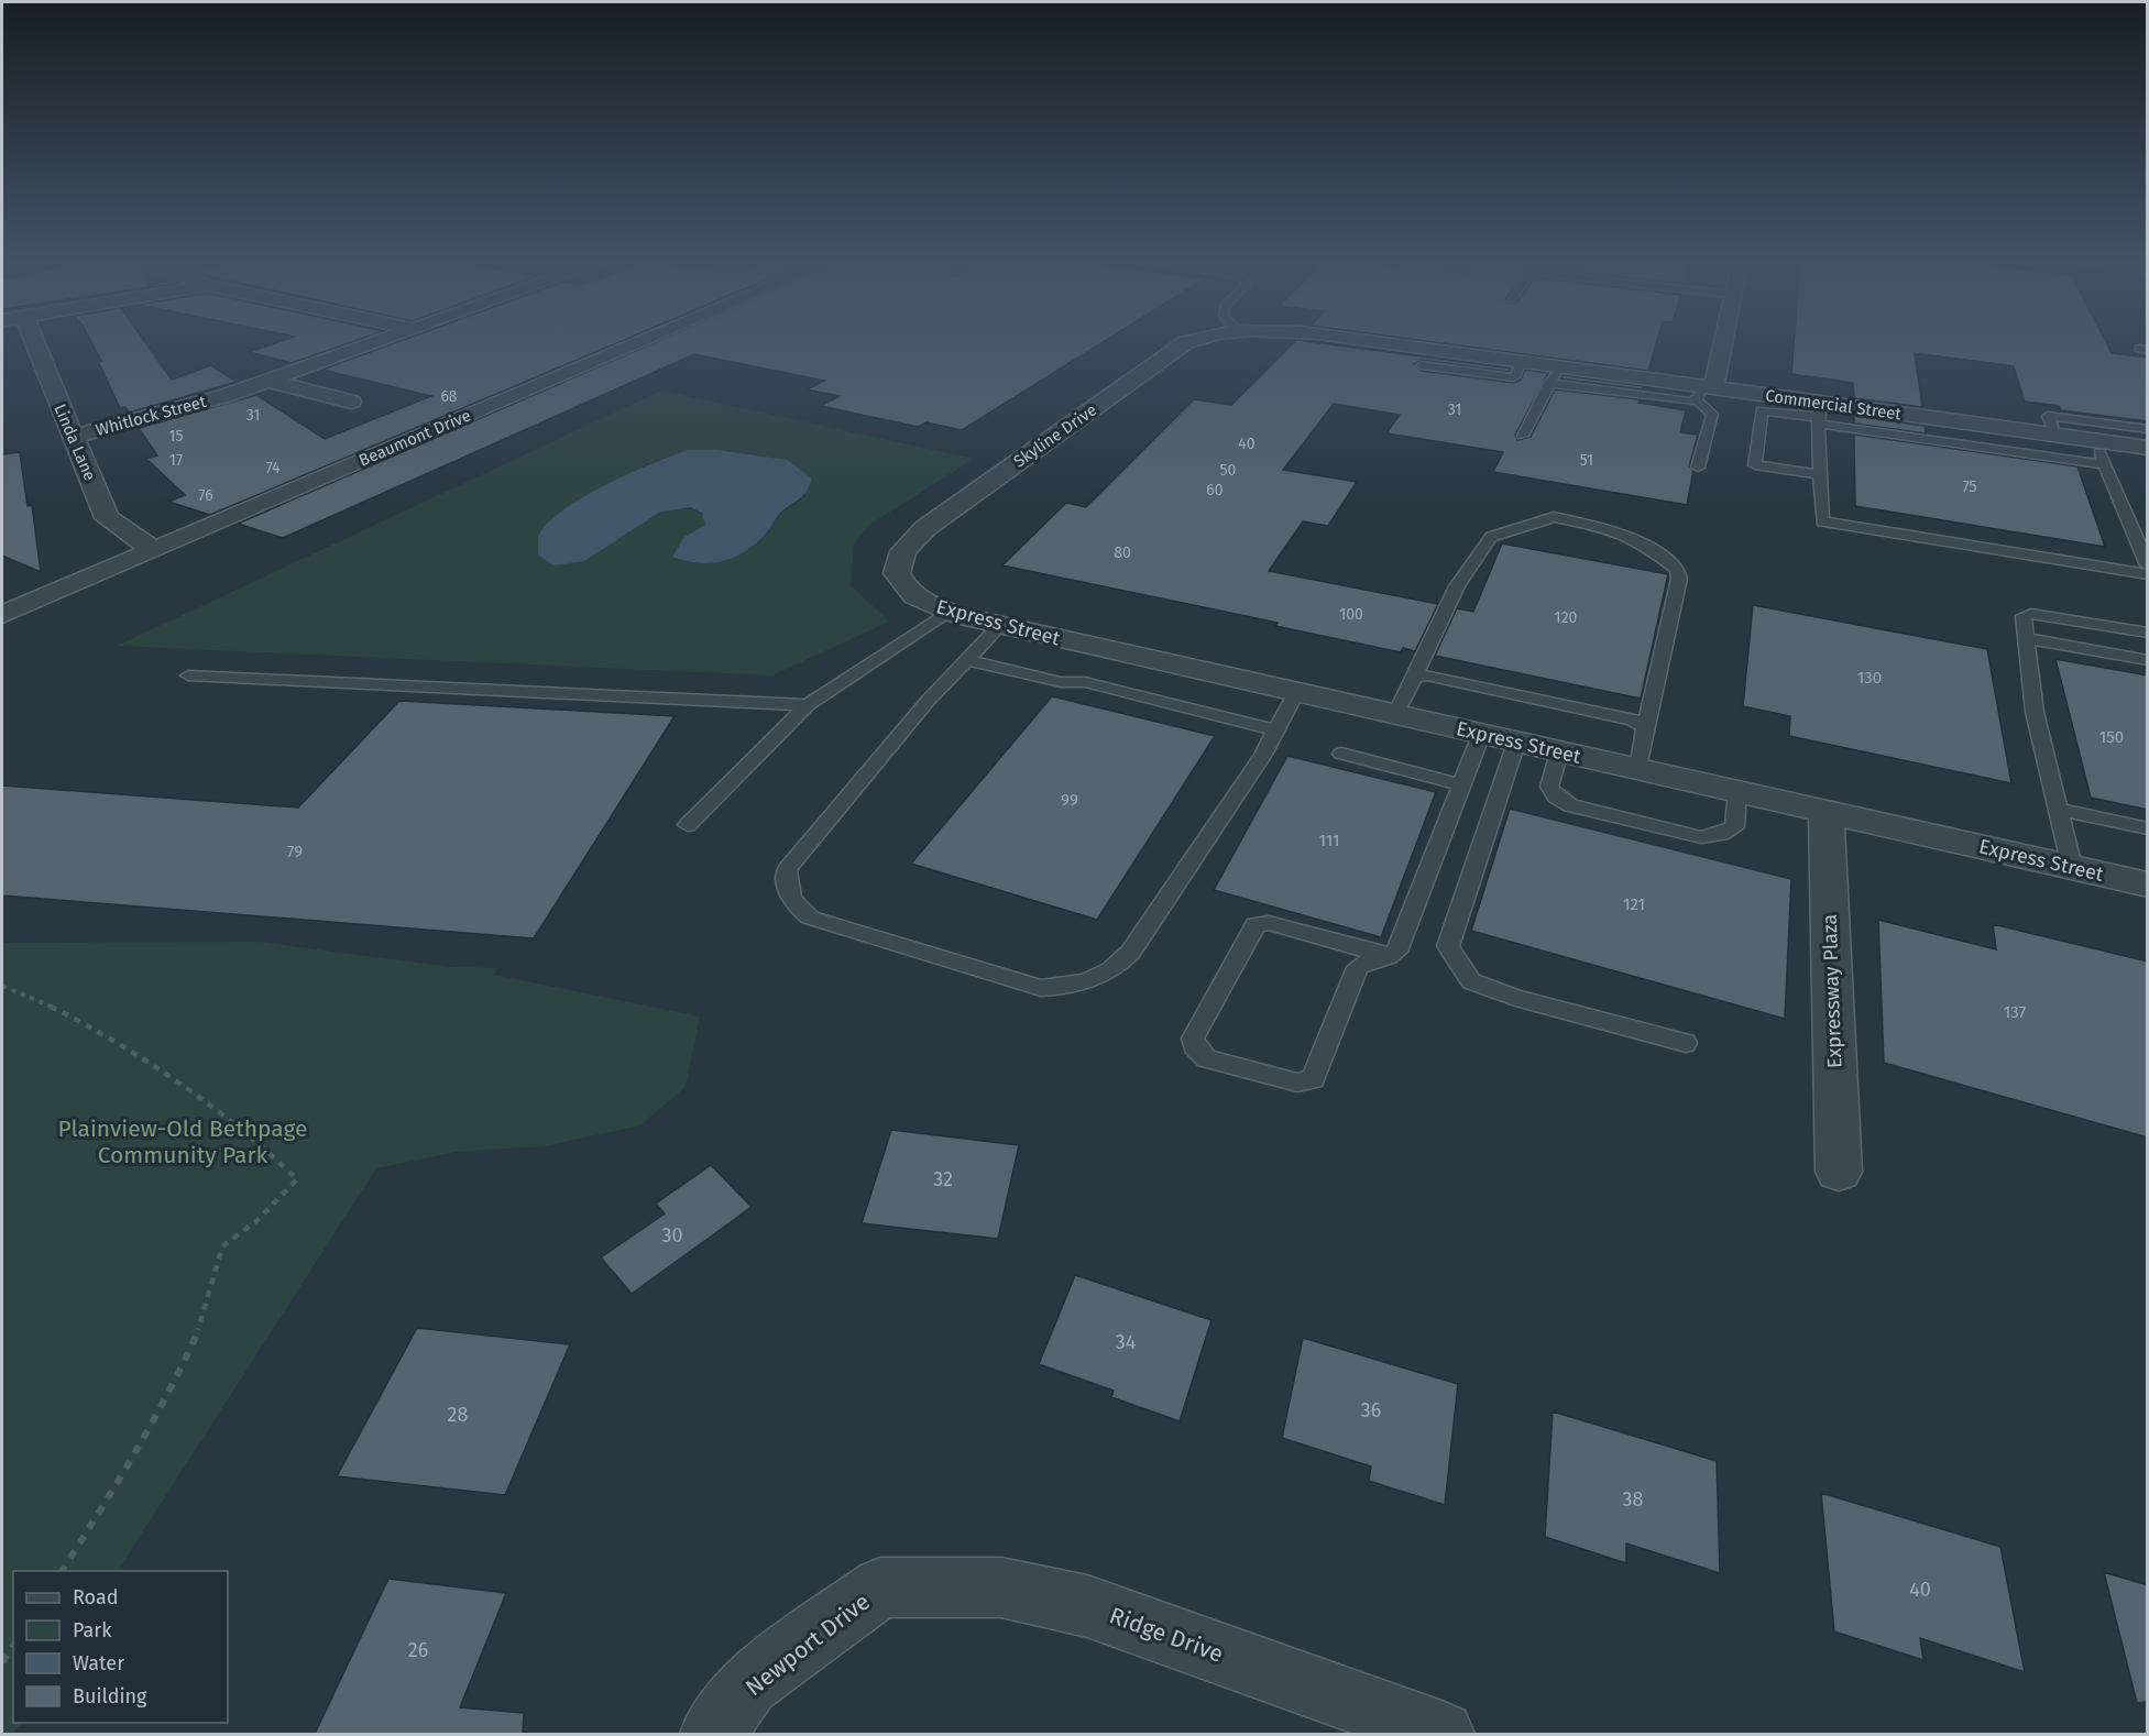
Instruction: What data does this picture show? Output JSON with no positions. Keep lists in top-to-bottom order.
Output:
{
  "streets": {
    "street": [
      "Commercial Street",
      "Whitlock Street",
      "Skyline Drive",
      "Beaumont Drive",
      "Linda Lane",
      "Express Street",
      "Expressway Plaza",
      "Ridge Drive",
      "Newport Drive"
    ]
  },
  "crossings": [
    ["Whitlock Street", "Linda Lane"],
    ["Skyline Drive", "Express Street"],
    ["Beaumont Drive", "Linda Lane"],
    ["Express Street", "Expressway Plaza"],
    ["Ridge Drive", "Newport Drive"]
  ],
  "parks": ["Plainview-Old Bethpage Community Park"],
  "house_numbers": [
    "68",
    "31",
    "31",
    "15",
    "40",
    "17",
    "51",
    "74",
    "50",
    "75",
    "60",
    "76",
    "80",
    "100",
    "120",
    "130",
    "150",
    "99",
    "111",
    "79",
    "121",
    "137",
    "32",
    "30",
    "34",
    "36",
    "28",
    "38",
    "40",
    "26"
  ],
  "legend": [
    "Road",
    "Park",
    "Water",
    "Building"
  ]
}
